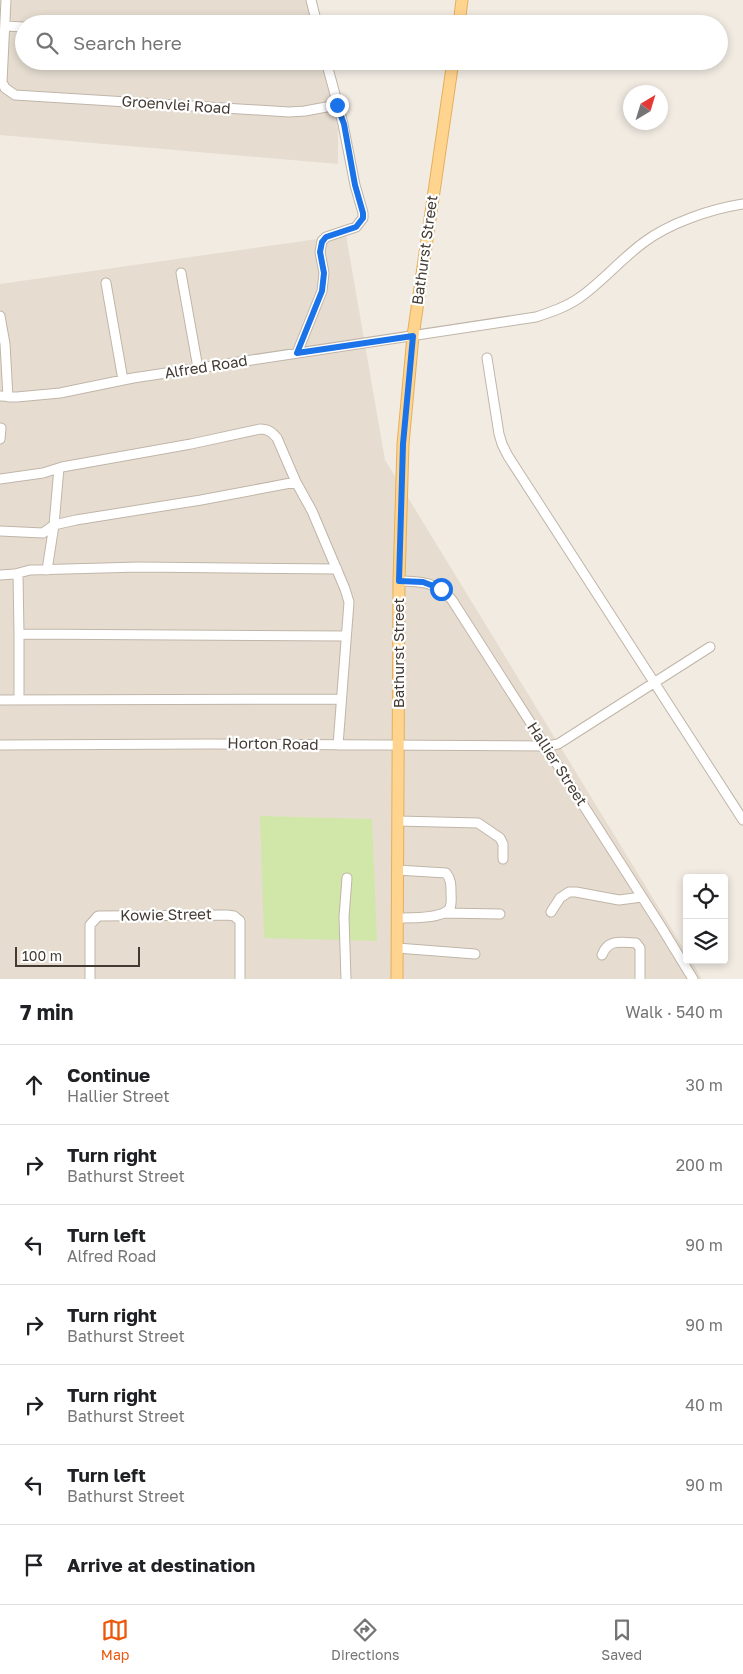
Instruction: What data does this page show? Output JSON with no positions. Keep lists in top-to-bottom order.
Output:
{
  "streets": {
    "main road": ["Bathurst Street"],
    "street": [
      "Groenvlei Road",
      "Alfred Road",
      "Horton Road",
      "Hallier Street",
      "Kowie Street"
    ]
  },
  "crossings": [
    ["Bathurst Street", "Alfred Road"],
    ["Bathurst Street", "Horton Road"],
    ["Bathurst Street", "Hallier Street"],
    ["Horton Road", "Hallier Street"]
  ],
  "scale_bar": "100 m",
  "north": "top right",
  "page": {
    "search": "Search here",
    "scale": "100 m",
    "heading": ["7 min", "Walk · 540 m"],
    "list": [
      ["Continue", "Hallier Street", "30 m"],
      ["Turn right", "Bathurst Street", "200 m"],
      ["Turn left", "Alfred Road", "90 m"],
      ["Turn right", "Bathurst Street", "90 m"],
      ["Turn right", "Bathurst Street", "40 m"],
      ["Turn left", "Bathurst Street", "90 m"],
      "Arrive at destination"
    ],
    "nav": ["Map", "Directions", "Saved"]
  }
}
